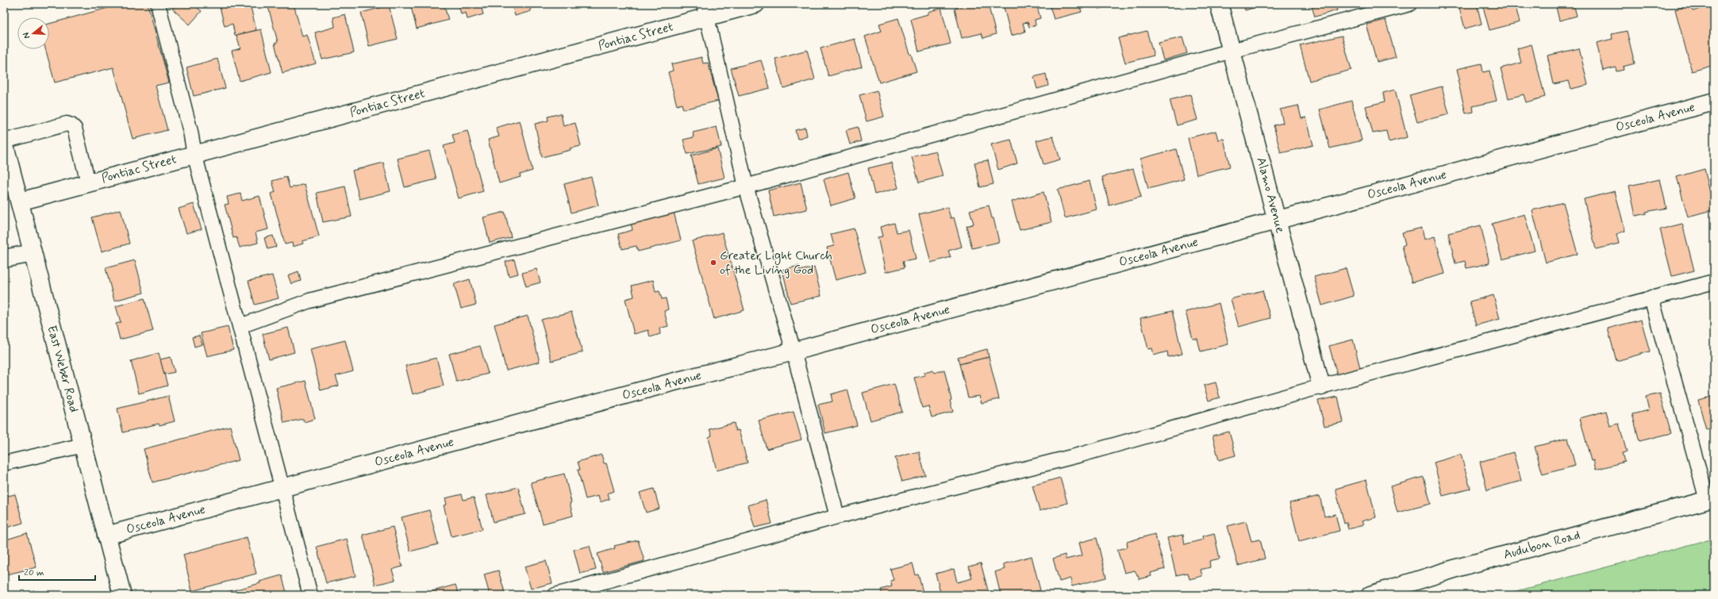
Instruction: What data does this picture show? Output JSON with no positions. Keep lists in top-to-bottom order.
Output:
{
  "streets": {
    "street": [
      "Pontiac Street",
      "Osceola Avenue",
      "Alamo Avenue",
      "East Weber Road",
      "Audubon Road"
    ]
  },
  "crossings": [
    ["Pontiac Street", "East Weber Road"],
    ["Osceola Avenue", "Alamo Avenue"],
    ["Osceola Avenue", "East Weber Road"]
  ],
  "places": ["Greater Light Church of the Living God"],
  "scale_bar": "20 m",
  "north": "left"
}
